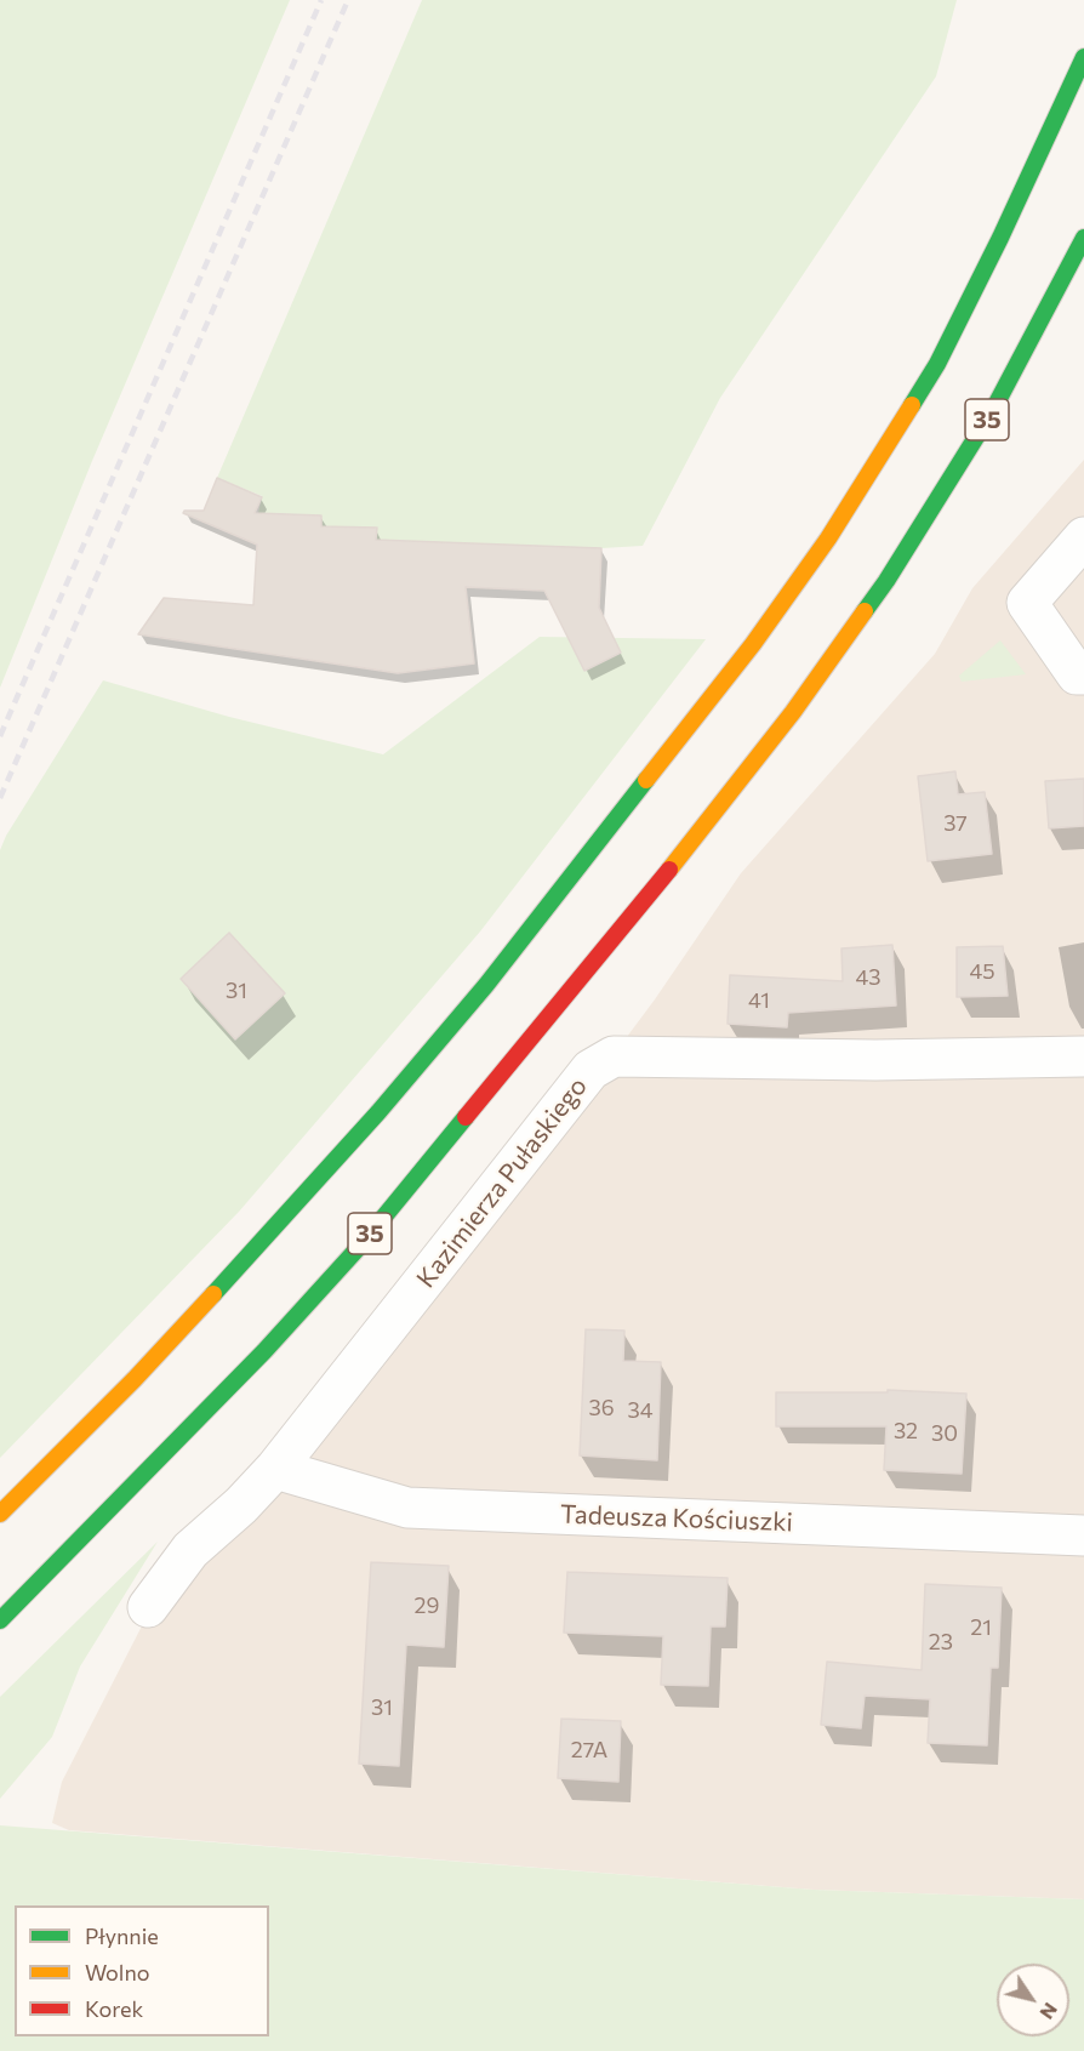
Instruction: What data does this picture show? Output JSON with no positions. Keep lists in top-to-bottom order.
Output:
{
  "streets": {
    "main road": ["35"],
    "street": ["Kazimierza Pułaskiego", "Tadeusza Kościuszki"]
  },
  "crossings": [
    ["Kazimierza Pułaskiego", "Tadeusza Kościuszki"]
  ],
  "house_numbers": [
    "37",
    "45",
    "43",
    "31",
    "41",
    "36",
    "34",
    "32",
    "30",
    "29",
    "21",
    "23",
    "31",
    "27A"
  ],
  "legend": ["Płynnie", "Wolno", "Korek"],
  "north": "bottom right"
}
